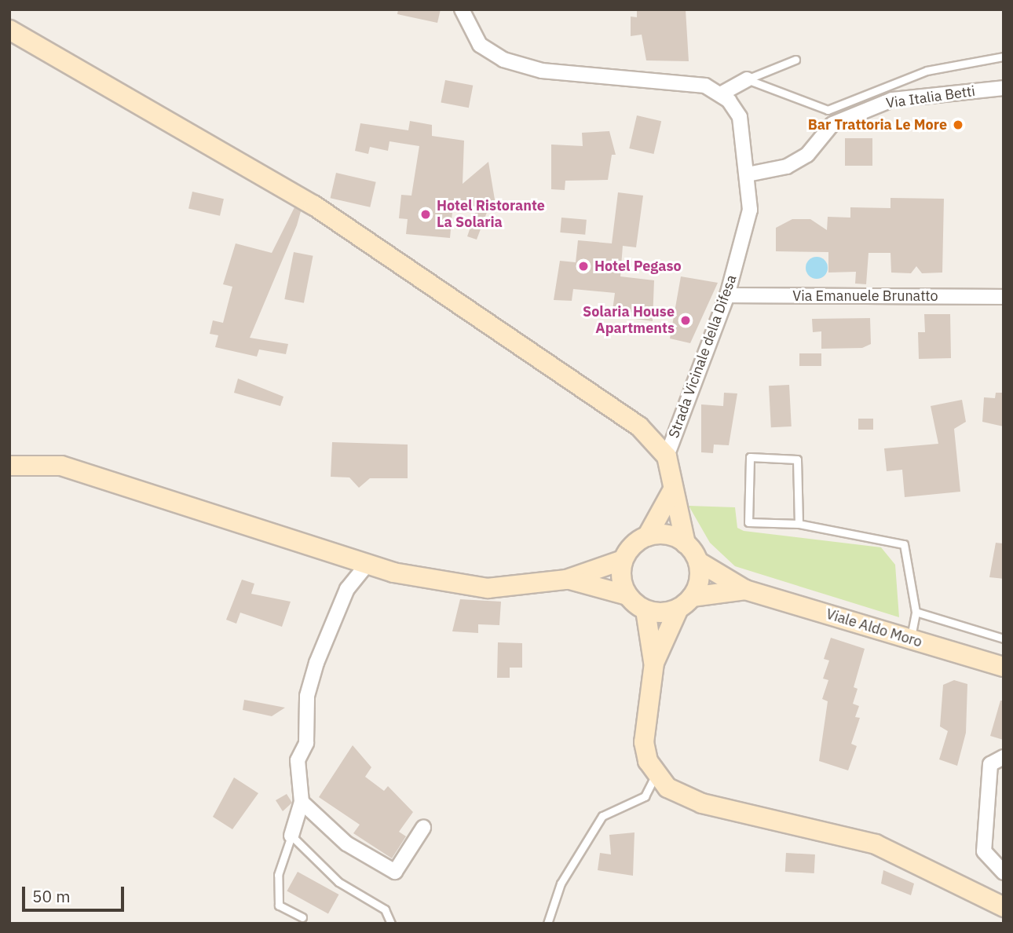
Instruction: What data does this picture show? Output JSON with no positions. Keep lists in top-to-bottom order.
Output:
{
  "streets": {
    "main road": ["Viale Aldo Moro"],
    "street": ["Via Italia Betti", "Via Emanuele Brunatto", "Strada Vicinale della Difesa"]
  },
  "crossings": [
    ["Via Italia Betti", "Strada Vicinale della Difesa"],
    ["Via Emanuele Brunatto", "Strada Vicinale della Difesa"]
  ],
  "places": [
    "Bar Trattoria Le More",
    "Hotel Ristorante La Solaria",
    "Hotel Pegaso",
    "Solaria House Apartments"
  ],
  "scale_bar": "50 m"
}
